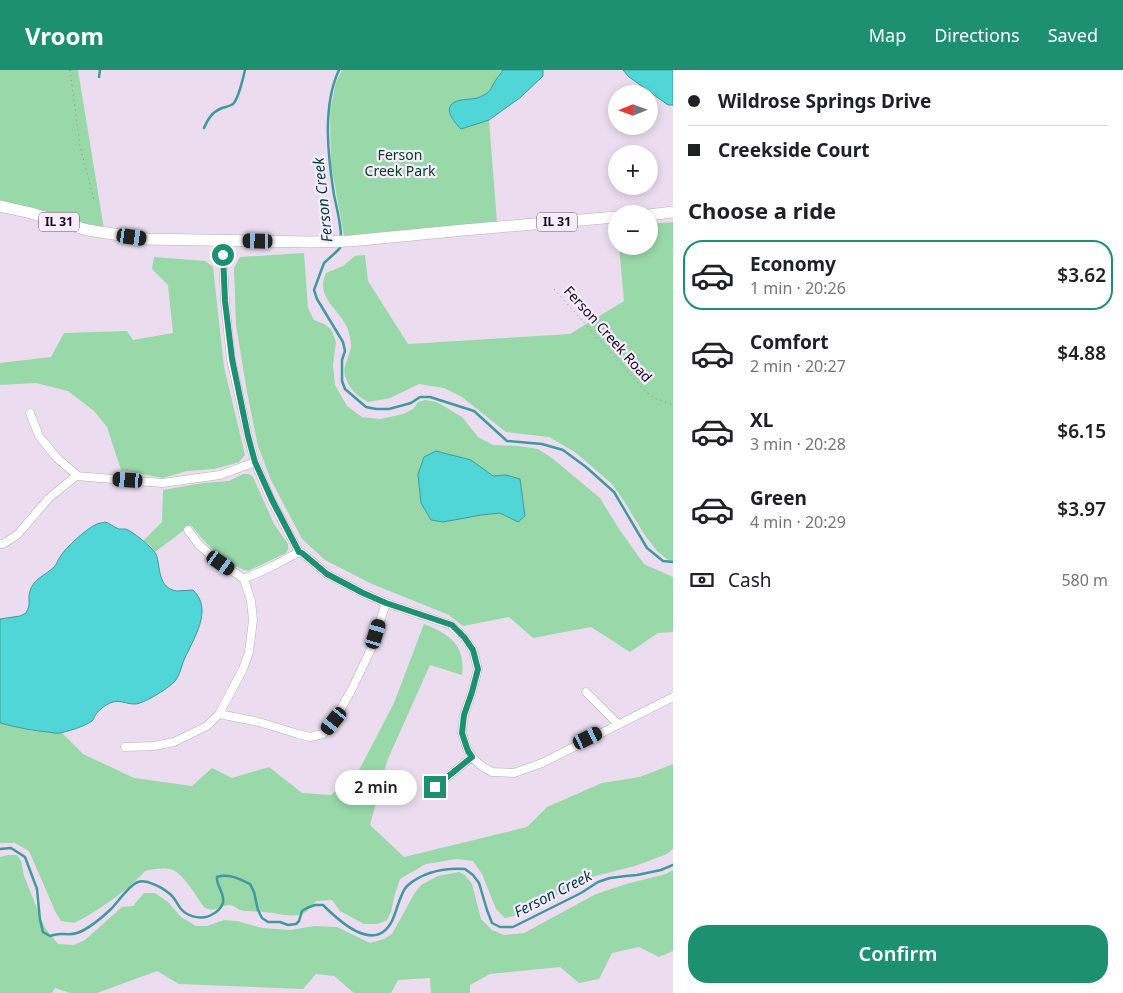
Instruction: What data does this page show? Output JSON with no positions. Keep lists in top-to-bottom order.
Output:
{
  "streets": {
    "main road": ["IL 31"],
    "path": ["Ferson Creek Road"]
  },
  "water": ["Ferson Creek"],
  "parks": ["Ferson Creek Park"],
  "north": "left",
  "page": {
    "header": "Vroom",
    "nav": ["Map", "Directions", "Saved"],
    "banner": ["Wildrose Springs Drive", "Creekside Court"],
    "map_buttons": ["+", "−"],
    "heading": "Choose a ride",
    "list": [
      {
        "name": "Economy",
        "note": "1 min · 20:26",
        "value": "$3.62"
      },
      {
        "name": "Comfort",
        "note": "2 min · 20:27",
        "value": "$4.88"
      },
      {
        "name": "XL",
        "note": "3 min · 20:28",
        "value": "$6.15"
      },
      {
        "name": "Green",
        "note": "4 min · 20:29",
        "value": "$3.97"
      }
    ],
    "pay": ["Cash", "580 m"],
    "bubble": "2 min",
    "buttons": "Confirm"
  }
}
